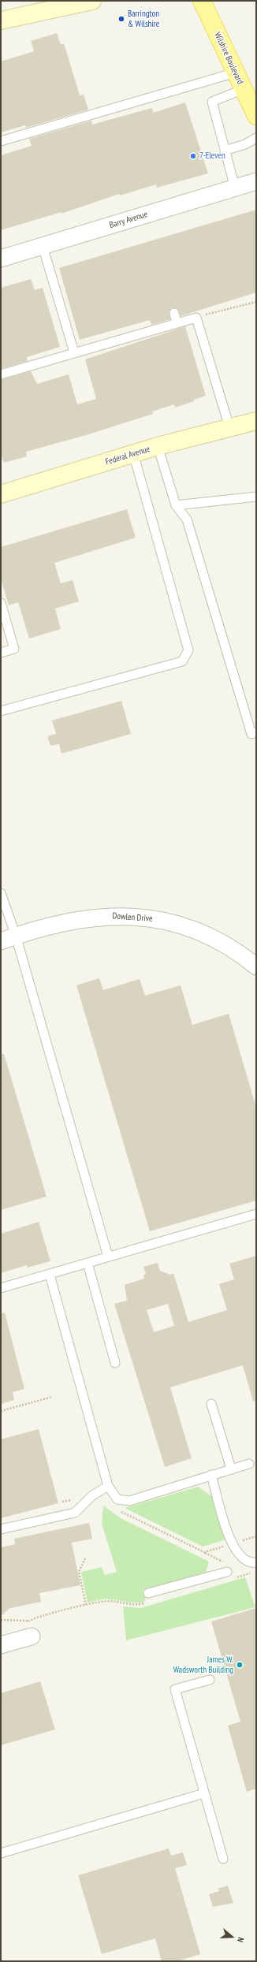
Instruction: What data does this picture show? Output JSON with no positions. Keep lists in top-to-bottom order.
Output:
{
  "streets": {
    "main road": ["Wilshire Boulevard"],
    "street": ["Barry Avenue", "Federal Avenue", "Dowlen Drive"]
  },
  "places": ["Barrington & Wilshire", "7-Eleven", "James W. Wadsworth Building"],
  "north": "right"
}
